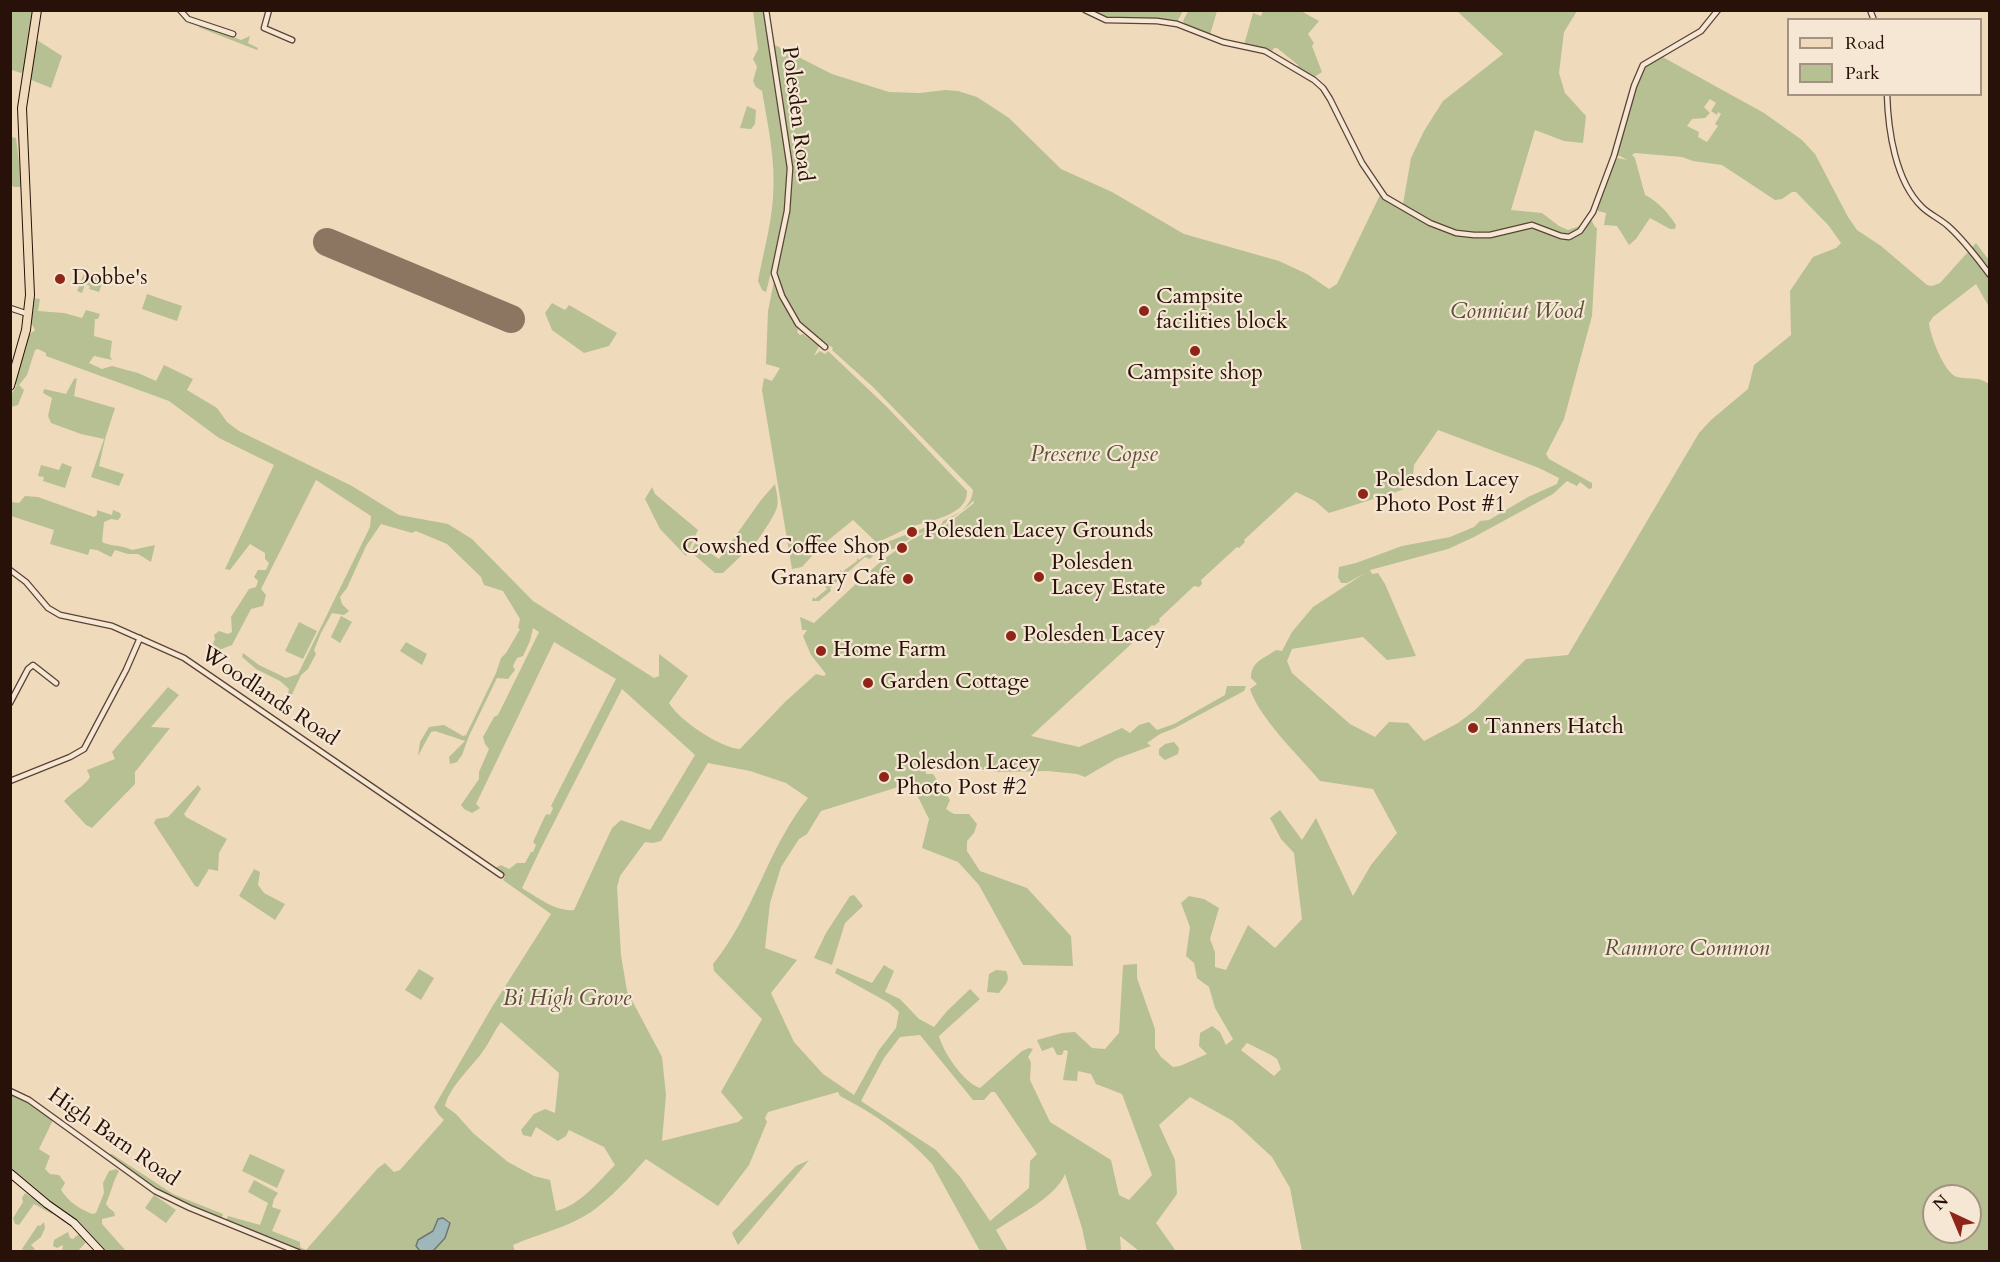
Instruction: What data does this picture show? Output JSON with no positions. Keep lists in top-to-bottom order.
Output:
{
  "streets": {
    "street": ["Polesden Road", "Woodlands Road", "High Barn Road"]
  },
  "parks": [
    "Connicut Wood",
    "Preserve Copse",
    "Ranmore Common",
    "Bi High Grove"
  ],
  "places": [
    "Dobbe's",
    "Campsite facilities block",
    "Campsite shop",
    "Polesdon Lacey Photo Post #1",
    "Polesden Lacey Grounds",
    "Cowshed Coffee Shop",
    "Polesden Lacey Estate",
    "Granary Cafe",
    "Polesden Lacey",
    "Home Farm",
    "Garden Cottage",
    "Tanners Hatch",
    "Polesdon Lacey Photo Post #2"
  ],
  "legend": ["Road", "Park"],
  "north": "top left"
}
